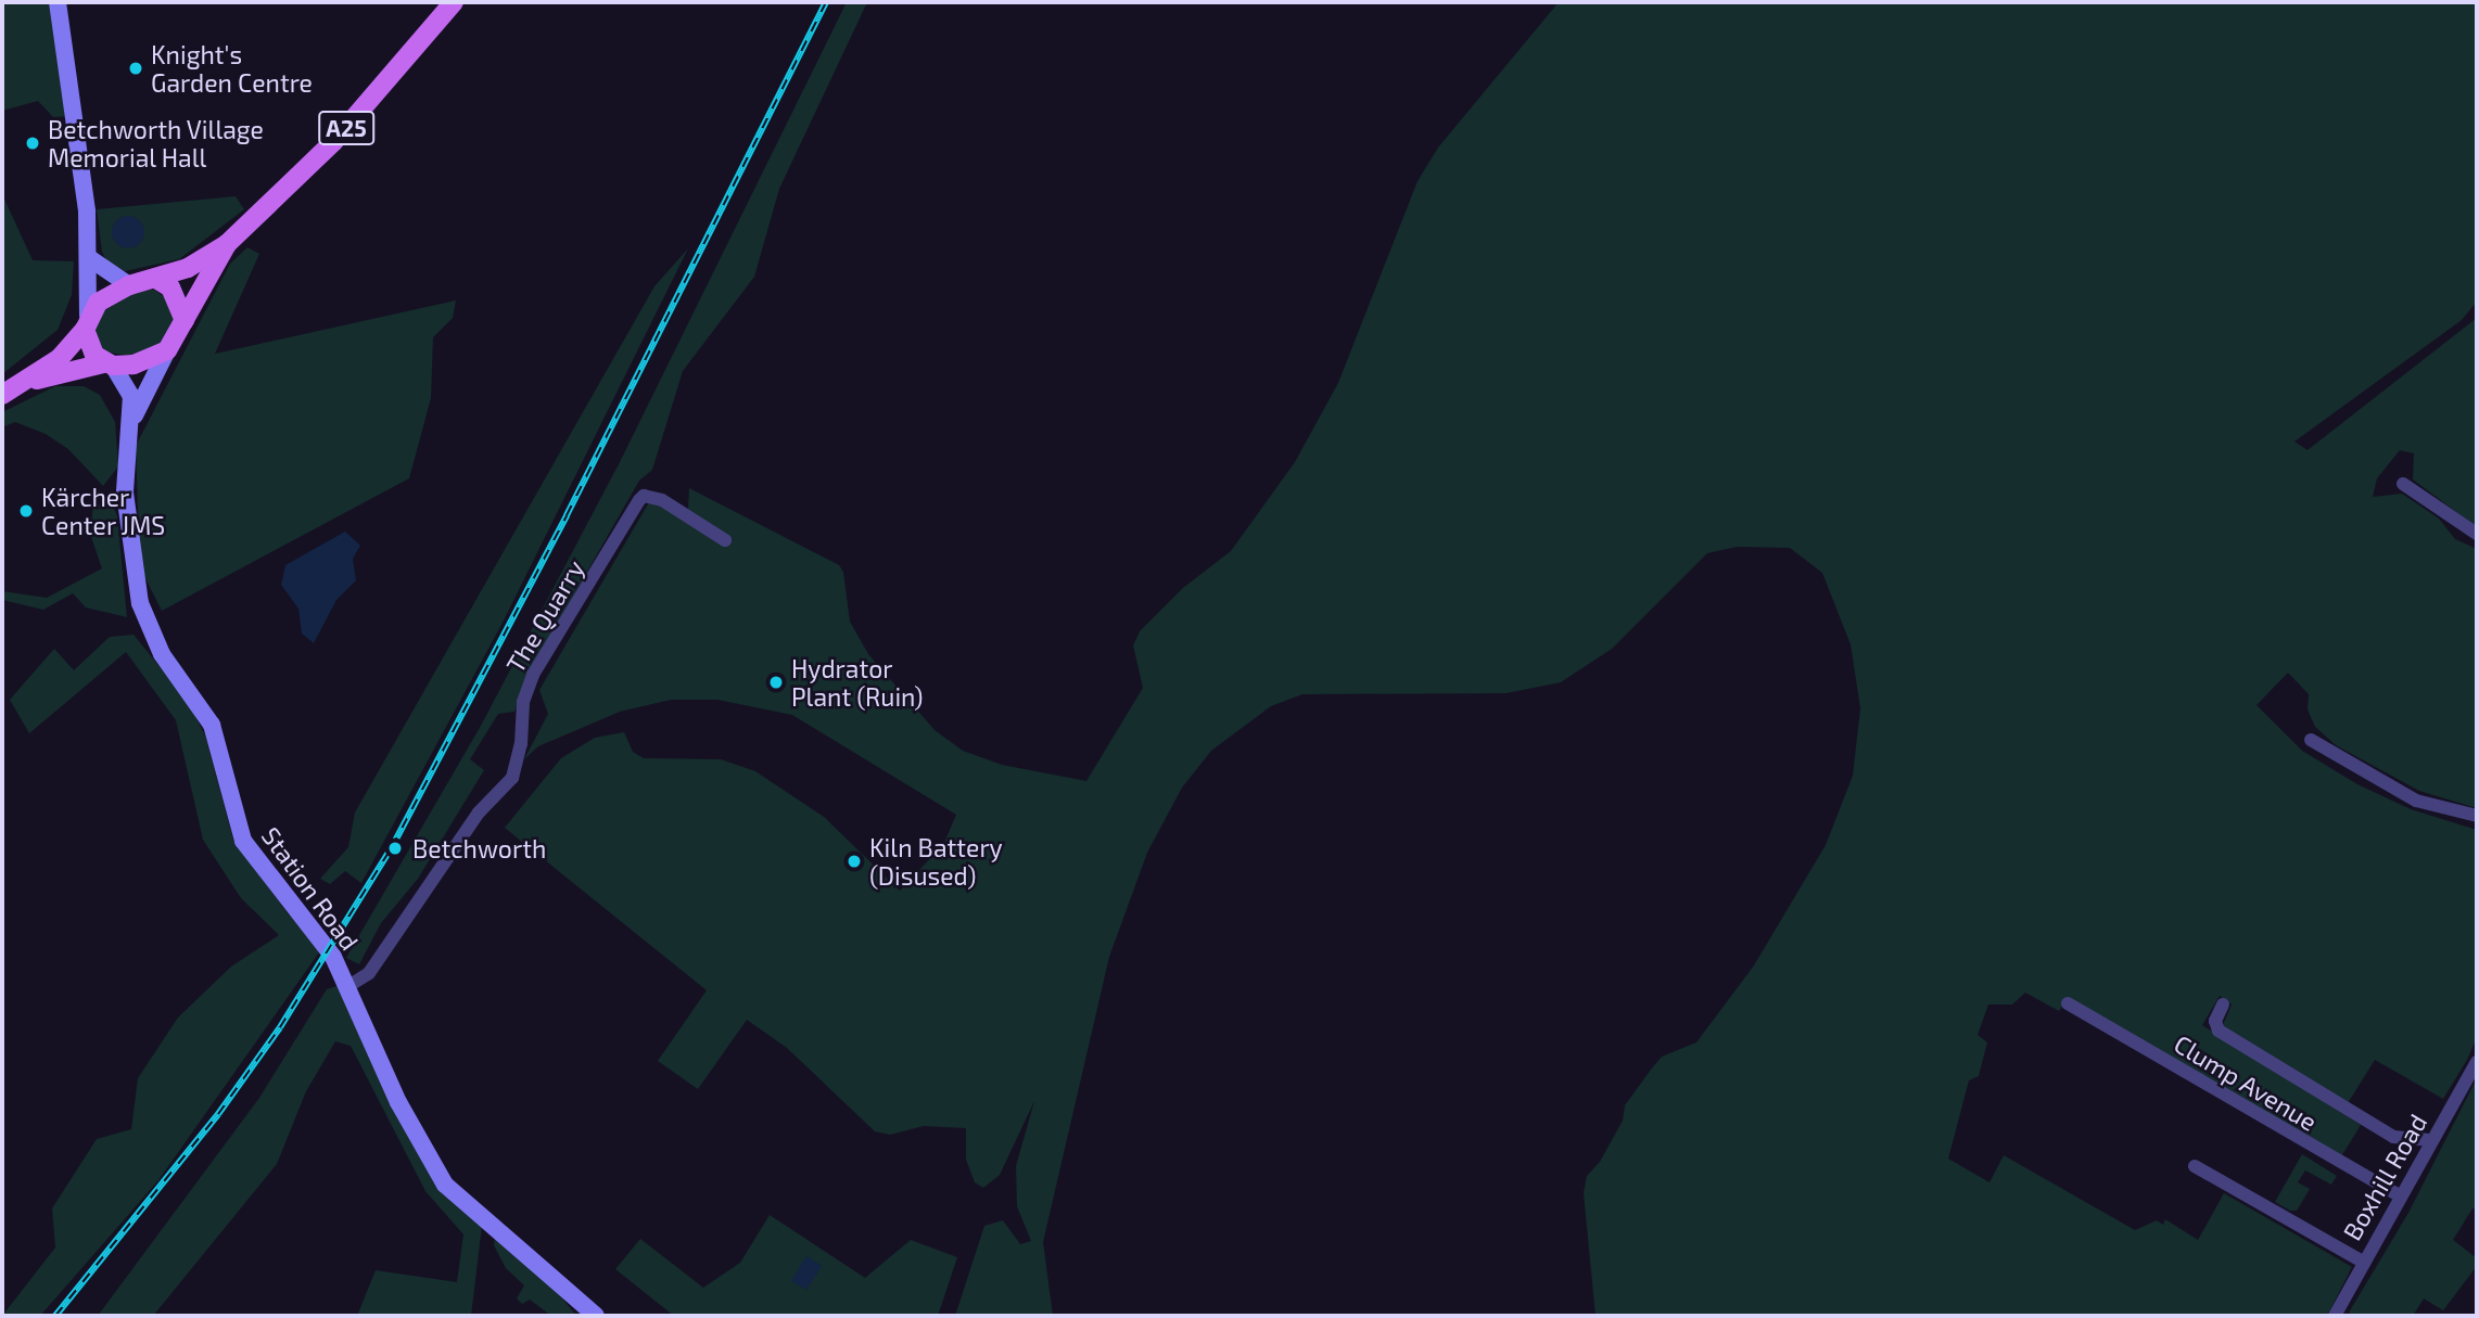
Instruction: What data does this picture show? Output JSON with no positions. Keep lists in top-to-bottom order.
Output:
{
  "streets": {
    "main road": ["A25", "Station Road"],
    "street": ["The Quarry", "Clump Avenue", "Boxhill Road"]
  },
  "crossings": [
    ["A25", "Station Road"],
    ["The Quarry", "Station Road"],
    ["Clump Avenue", "Boxhill Road"]
  ],
  "places": [
    "Knight's Garden Centre",
    "Betchworth Village Memorial Hall",
    "Kärcher Center JMS",
    "Hydrator Plant (Ruin)",
    "Betchworth",
    "Kiln Battery (Disused)"
  ]
}
